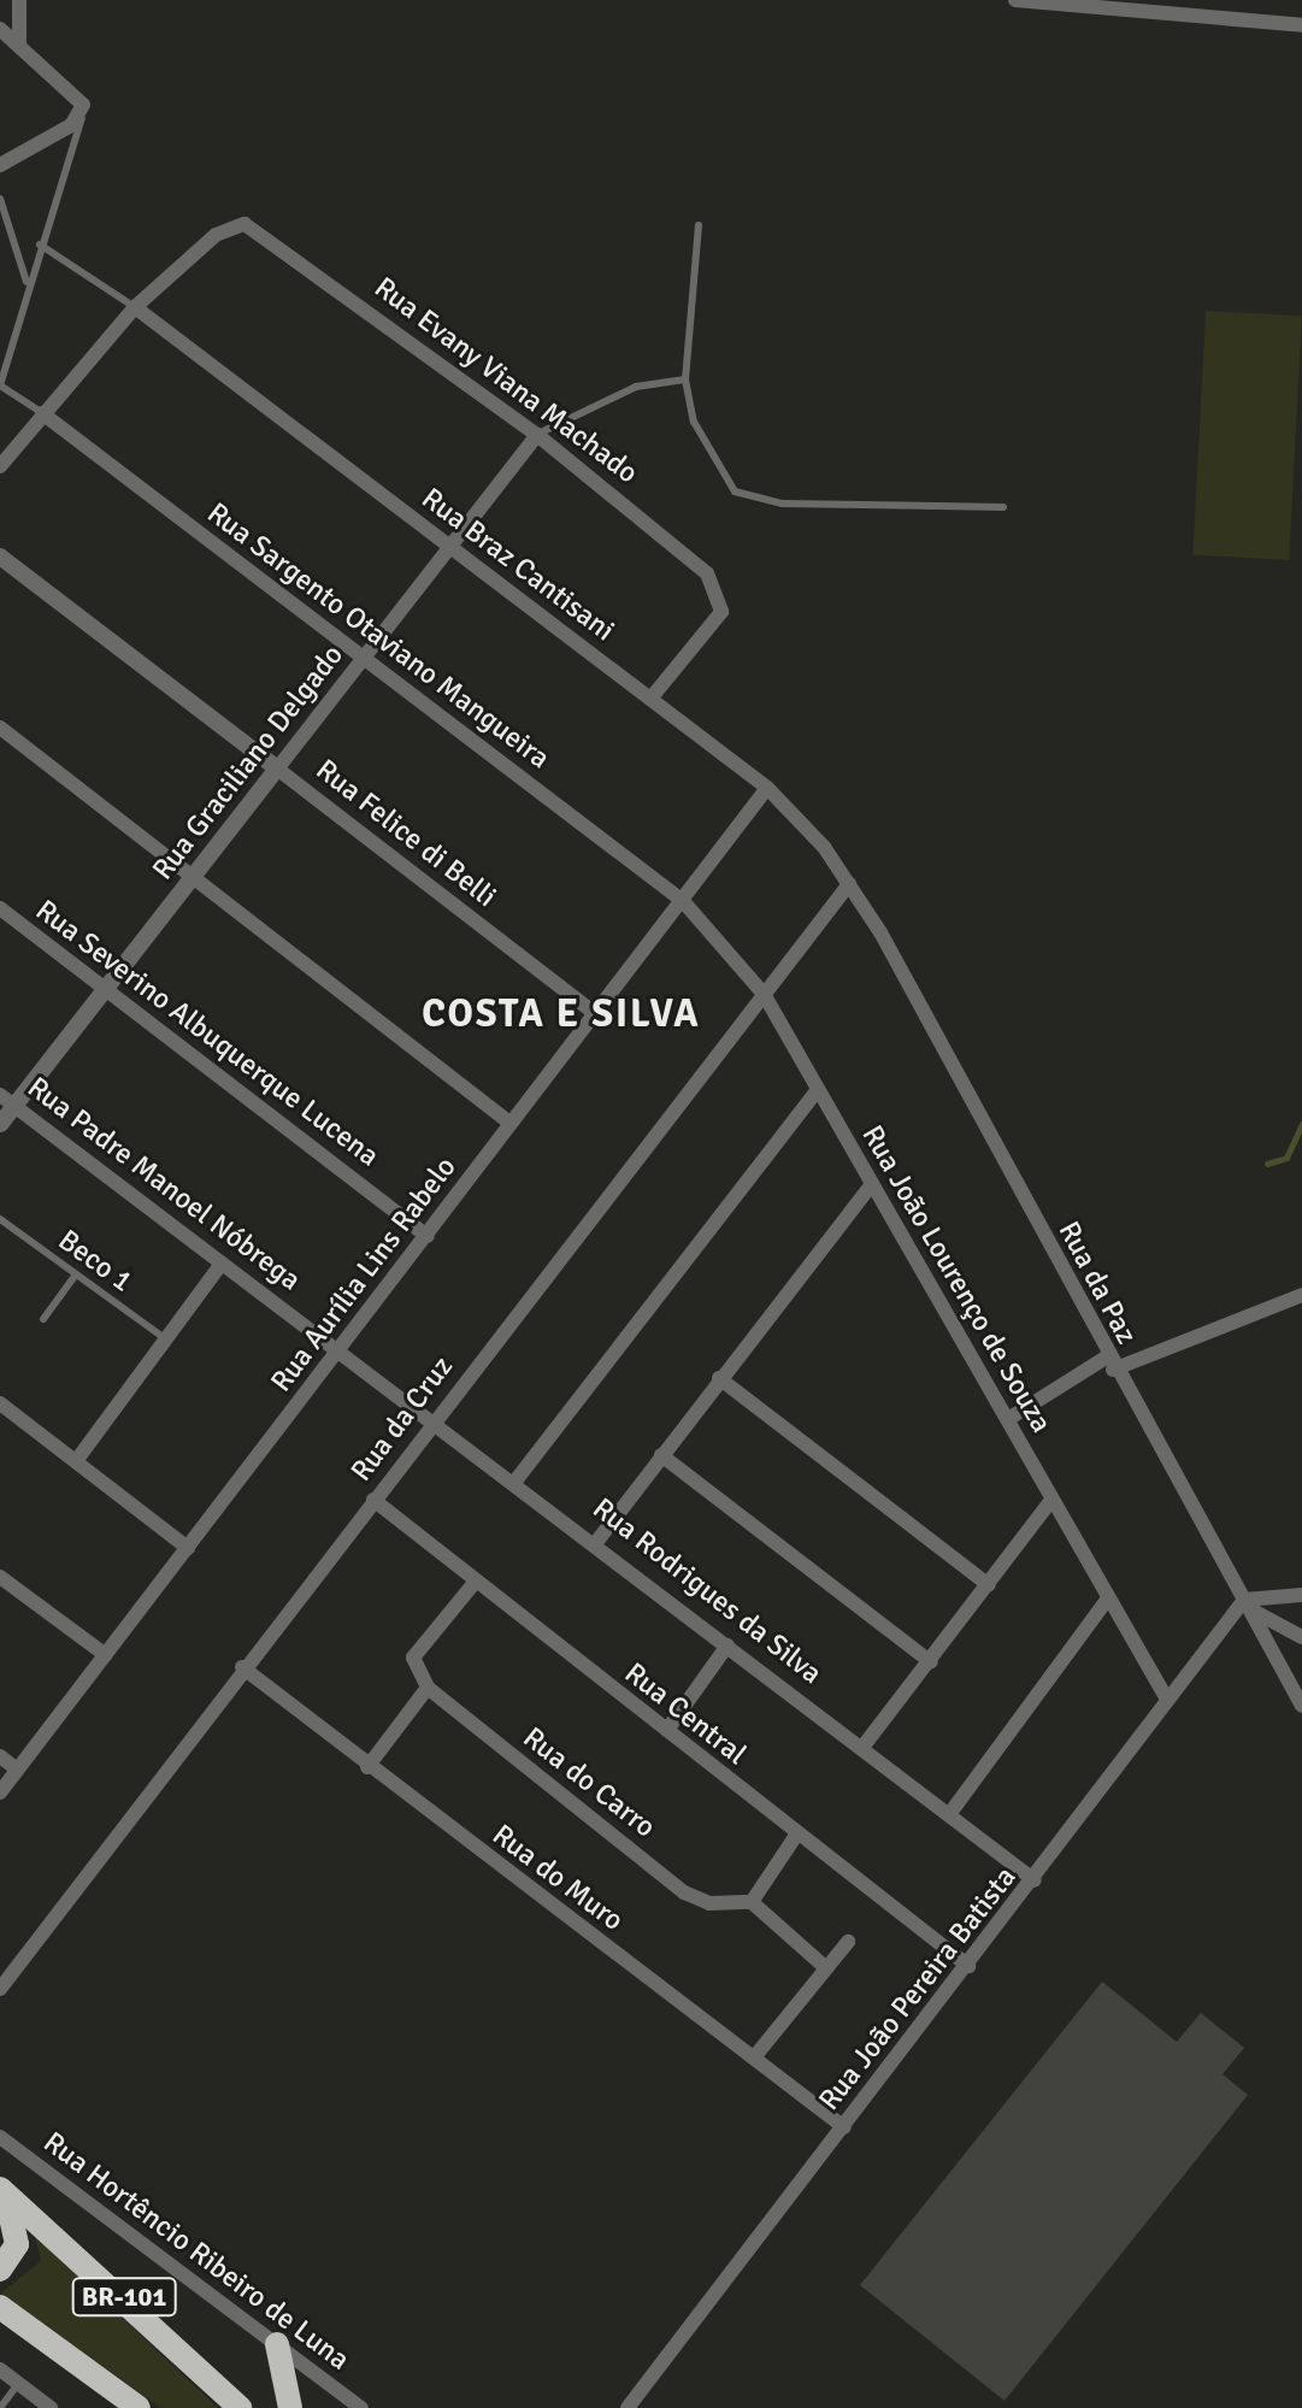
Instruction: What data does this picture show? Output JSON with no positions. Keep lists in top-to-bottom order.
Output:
{
  "streets": {
    "highway": ["BR-101"],
    "street": [
      "Rua Evany Viana Machado",
      "Rua Braz Cantisani",
      "Rua Sargento Otaviano Mangueira",
      "Rua Graciliano Delgado",
      "Rua Felice di Belli",
      "Rua Severino Albuquerque Lucena",
      "Rua Padre Manoel Nóbrega",
      "Rua Aurília Lins Rabelo",
      "Rua João Lourenço de Souza",
      "Rua da Paz",
      "Rua da Cruz",
      "Rua Rodrigues da Silva",
      "Rua Central",
      "Rua do Carro",
      "Rua do Muro",
      "Rua João Pereira Batista",
      "Rua Hortêncio Ribeiro de Luna"
    ],
    "lane": ["Beco 1"]
  },
  "crossings": [
    ["Rua Evany Viana Machado", "Rua Braz Cantisani"],
    ["Rua Evany Viana Machado", "Rua Graciliano Delgado"],
    ["Rua Braz Cantisani", "Rua Graciliano Delgado"],
    ["Rua Braz Cantisani", "Rua Aurília Lins Rabelo"],
    ["Rua Braz Cantisani", "Rua da Paz"],
    ["Rua Braz Cantisani", "Rua da Cruz"],
    ["Rua Sargento Otaviano Mangueira", "Rua Graciliano Delgado"],
    ["Rua Sargento Otaviano Mangueira", "Rua Aurília Lins Rabelo"],
    ["Rua Sargento Otaviano Mangueira", "Rua João Lourenço de Souza"],
    ["Rua Graciliano Delgado", "Rua Felice di Belli"],
    ["Rua Graciliano Delgado", "Rua Severino Albuquerque Lucena"],
    ["Rua Graciliano Delgado", "Rua Padre Manoel Nóbrega"],
    ["Rua Felice di Belli", "Rua Aurília Lins Rabelo"],
    ["Rua Severino Albuquerque Lucena", "Rua Aurília Lins Rabelo"],
    ["Rua Padre Manoel Nóbrega", "Rua Aurília Lins Rabelo"],
    ["Rua Padre Manoel Nóbrega", "Rua Rodrigues da Silva"],
    ["Rua Aurília Lins Rabelo", "Rua João Lourenço de Souza"],
    ["Rua Aurília Lins Rabelo", "Rua Rodrigues da Silva"],
    ["Rua João Lourenço de Souza", "Rua da Cruz"],
    ["Rua João Lourenço de Souza", "Rua João Pereira Batista"],
    ["Rua da Paz", "Rua da Cruz"],
    ["Rua da Paz", "Rua João Pereira Batista"],
    ["Rua da Cruz", "Rua Rodrigues da Silva"],
    ["Rua da Cruz", "Rua Central"],
    ["Rua da Cruz", "Rua do Muro"],
    ["Rua Rodrigues da Silva", "Rua João Pereira Batista"],
    ["Rua Central", "Rua João Pereira Batista"],
    ["Rua do Muro", "Rua João Pereira Batista"]
  ],
  "districts": ["COSTA E SILVA"]
}
